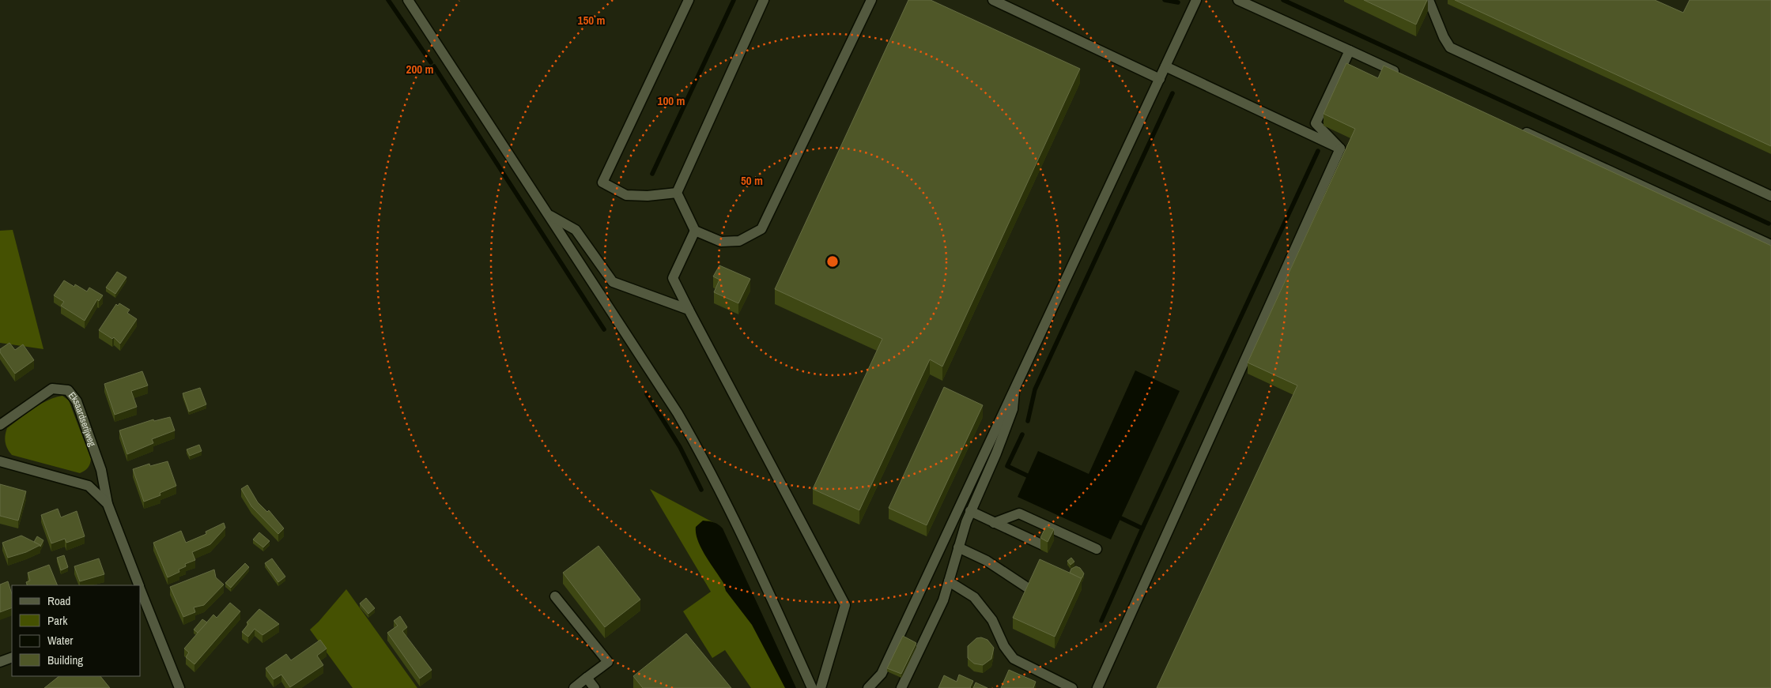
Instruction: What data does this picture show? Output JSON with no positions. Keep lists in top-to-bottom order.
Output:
{
  "streets": {
    "street": ["Eksaardserijweg"]
  },
  "legend": [
    "Road",
    "Park",
    "Water",
    "Building"
  ],
  "rings": [
    "150 m",
    "200 m",
    "100 m",
    "50 m"
  ]
}
